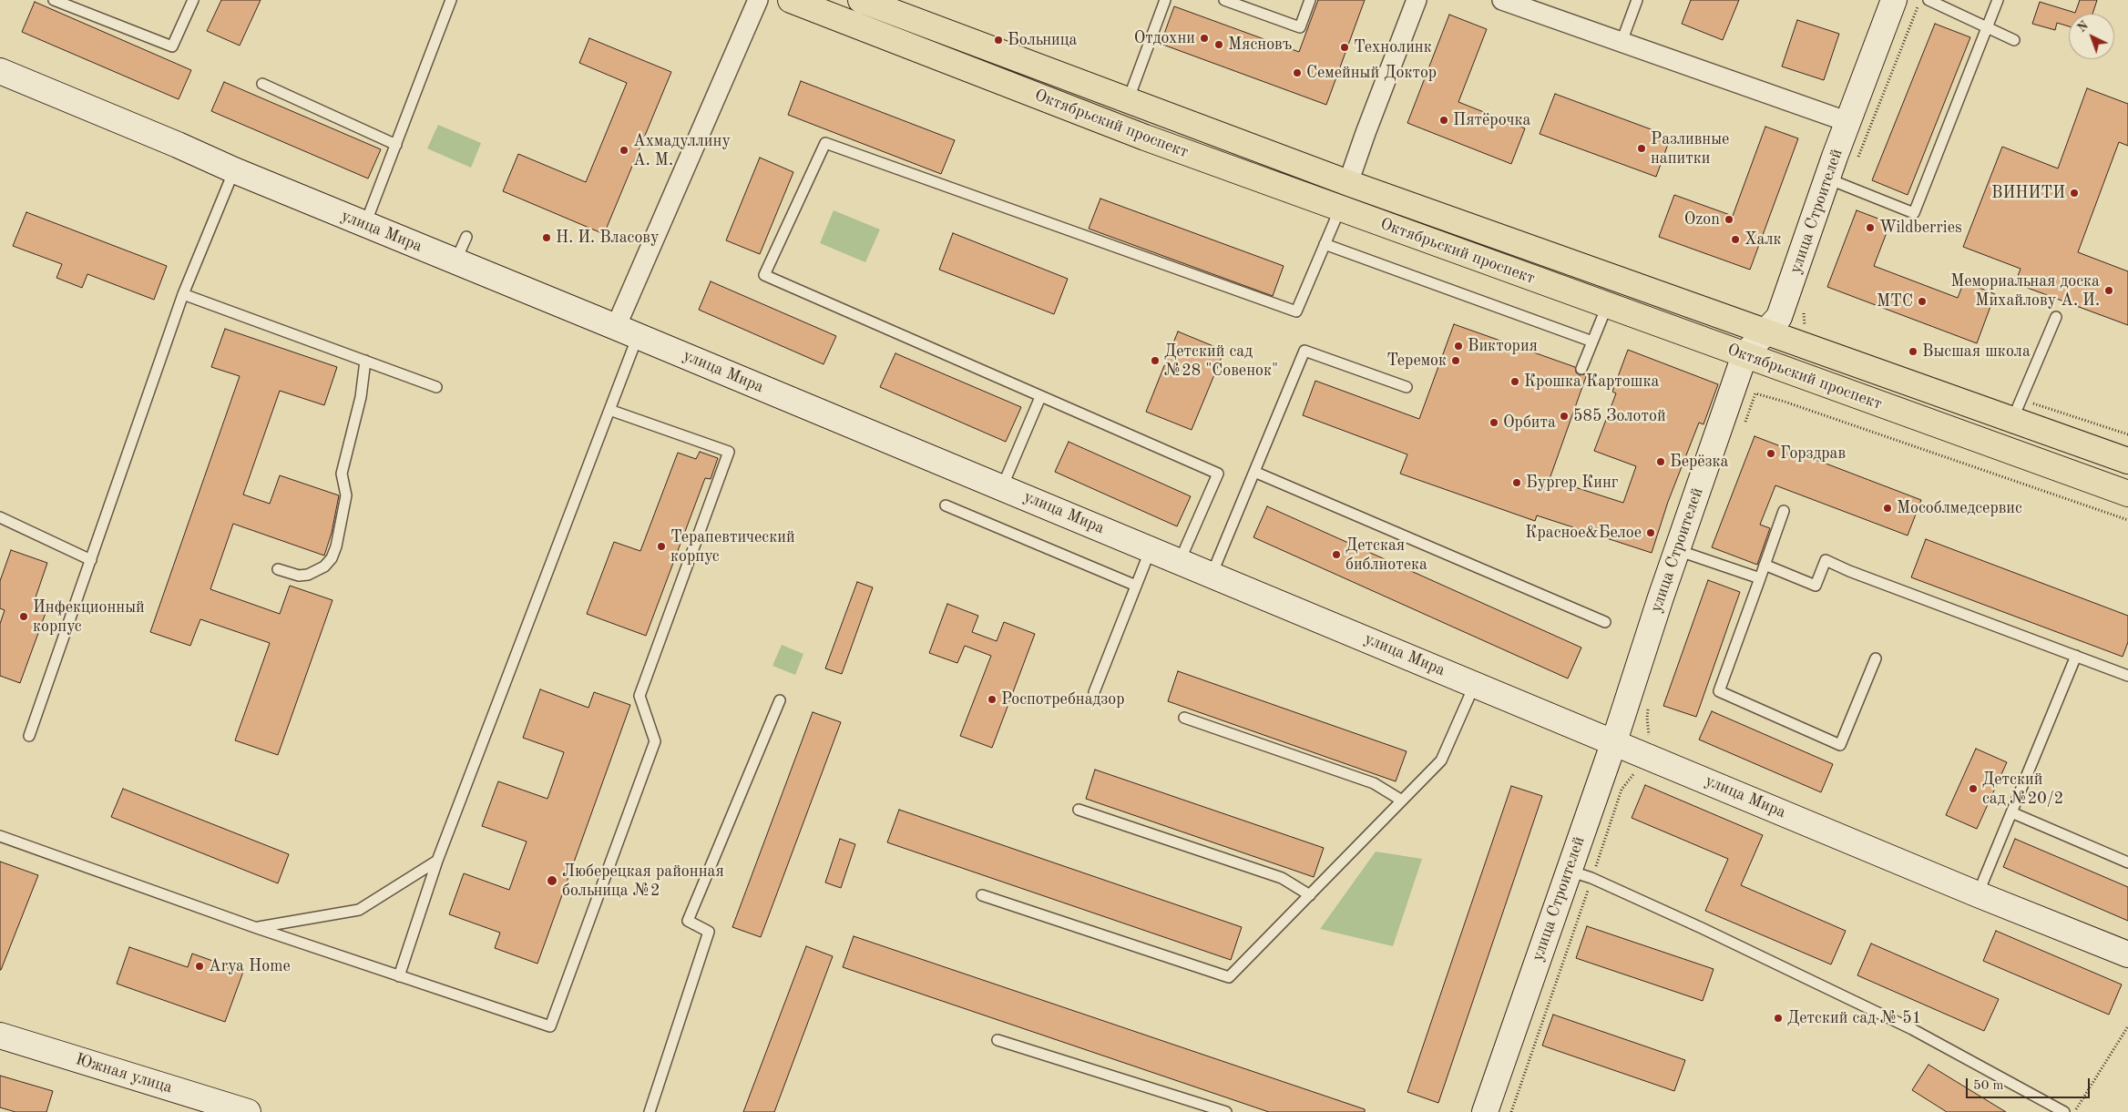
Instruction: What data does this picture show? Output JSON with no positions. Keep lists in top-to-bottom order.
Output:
{
  "streets": {
    "main road": ["Октябрьский проспект"],
    "street": ["улица Строителей", "улица Мира", "Южная улица"]
  },
  "crossings": [
    ["Октябрьский проспект", "улица Строителей"],
    ["улица Строителей", "улица Мира"]
  ],
  "places": [
    "Отдохни",
    "Больница",
    "Мясновъ",
    "Технолинк",
    "Семейный Доктор",
    "Пятёрочка",
    "Разливные напитки",
    "Ахмадуллину А. М.",
    "ВИНИТИ",
    "Ozon",
    "Wildberries",
    "Н. И. Власову",
    "Халк",
    "Мемориальная доска Михайлову А. И.",
    "МТС",
    "Виктория",
    "Высшая школа",
    "Детский сад №28 \"Совенок\"",
    "Теремок",
    "Крошка Картошка",
    "585 Золотой",
    "Орбита",
    "Горздрав",
    "Берёзка",
    "Бургер Кинг",
    "Мособлмедсервис",
    "Красное&Белое",
    "Терапевтический корпус",
    "Детская библиотека",
    "Инфекционный корпус",
    "Роспотребнадзор",
    "Детский сад №20/2",
    "Люберецкая районная больница №2",
    "Arya Home",
    "Детский сад № 51"
  ],
  "scale_bar": "50 m",
  "north": "top left"
}
